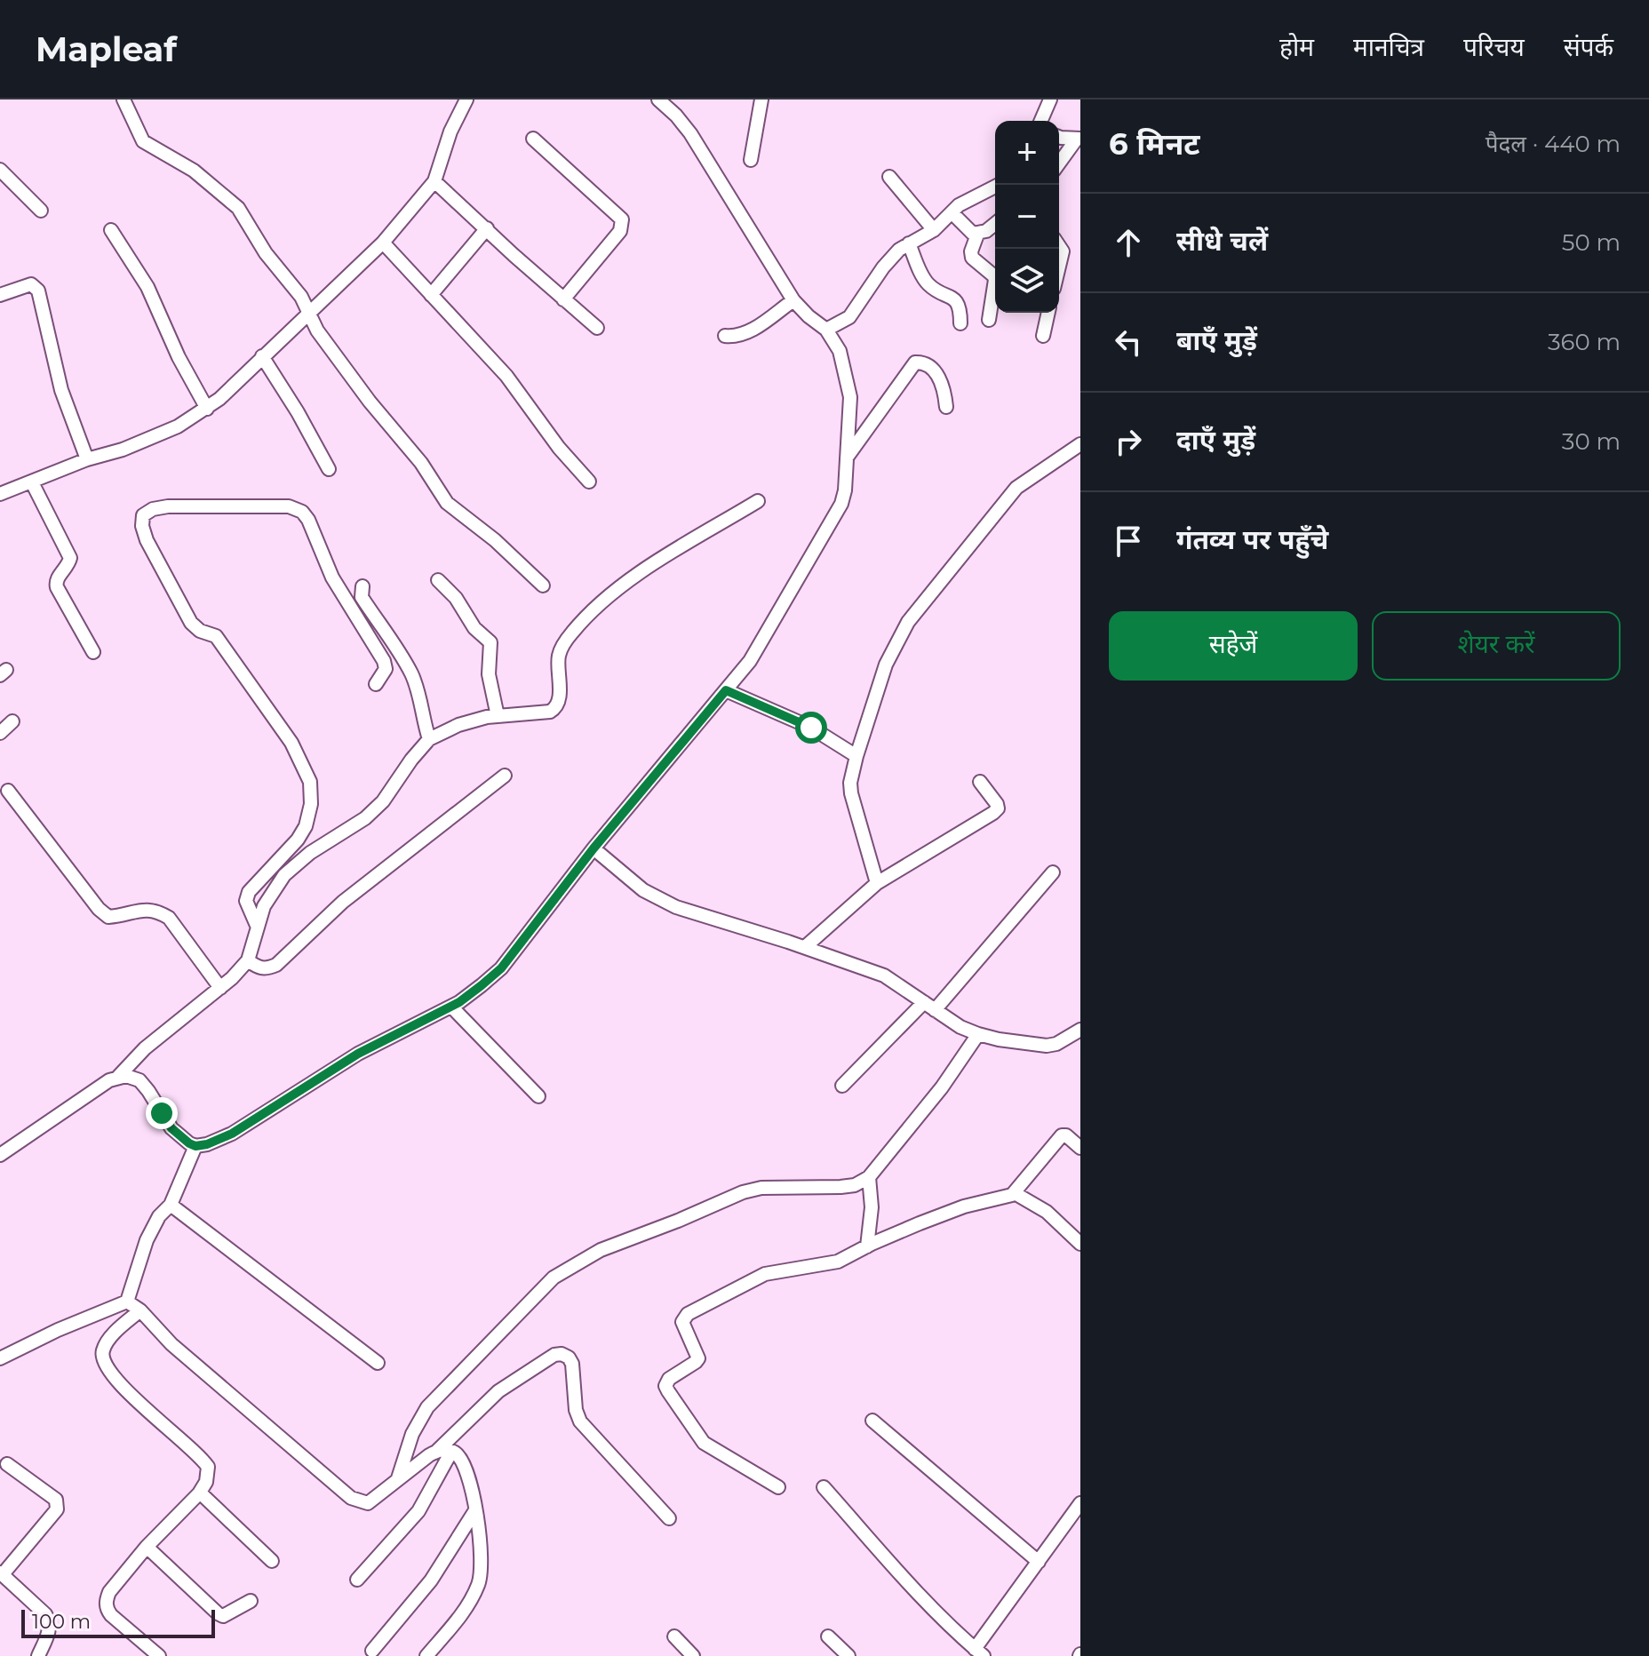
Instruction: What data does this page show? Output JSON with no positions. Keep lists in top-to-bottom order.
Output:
{
  "scale_bar": "100 m",
  "page": {
    "header": "Mapleaf",
    "nav": [
      "होम",
      "मानचित्र",
      "परिचय",
      "संपर्क"
    ],
    "heading": ["6 मिनट", "पैदल · 440 m"],
    "map_buttons": ["+", "−"],
    "list": [
      ["सीधे चलें", "50 m"],
      ["बाएँ मुड़ें", "360 m"],
      ["दाएँ मुड़ें", "30 m"],
      "गंतव्य पर पहुँचे"
    ],
    "buttons": ["सहेजें", "शेयर करें"],
    "scale": "100 m"
  }
}
